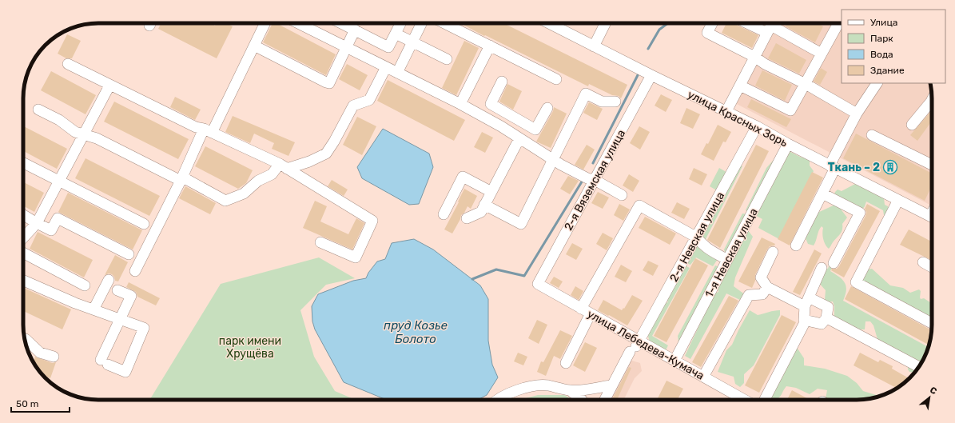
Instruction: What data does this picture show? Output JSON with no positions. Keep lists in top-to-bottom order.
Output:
{
  "streets": {
    "street": [
      "улица Красных Зорь",
      "2-я Вяземская улица",
      "2-я Невская улица",
      "1-я Невская улица",
      "улица Лебедева-Кумача"
    ]
  },
  "crossings": [
    ["улица Красных Зорь", "2-я Вяземская улица"],
    ["улица Красных Зорь", "2-я Невская улица"],
    ["улица Красных Зорь", "1-я Невская улица"],
    ["2-я Вяземская улица", "улица Лебедева-Кумача"],
    ["2-я Невская улица", "улица Лебедева-Кумача"],
    ["1-я Невская улица", "улица Лебедева-Кумача"]
  ],
  "water": ["пруд Козье Болото"],
  "parks": ["парк имени Хрущёва"],
  "places": {
    "building": ["Ткань – 2"]
  },
  "legend": [
    "Улица",
    "Парк",
    "Вода",
    "Здание"
  ],
  "scale_bar": "50 m",
  "north": "top right"
}
